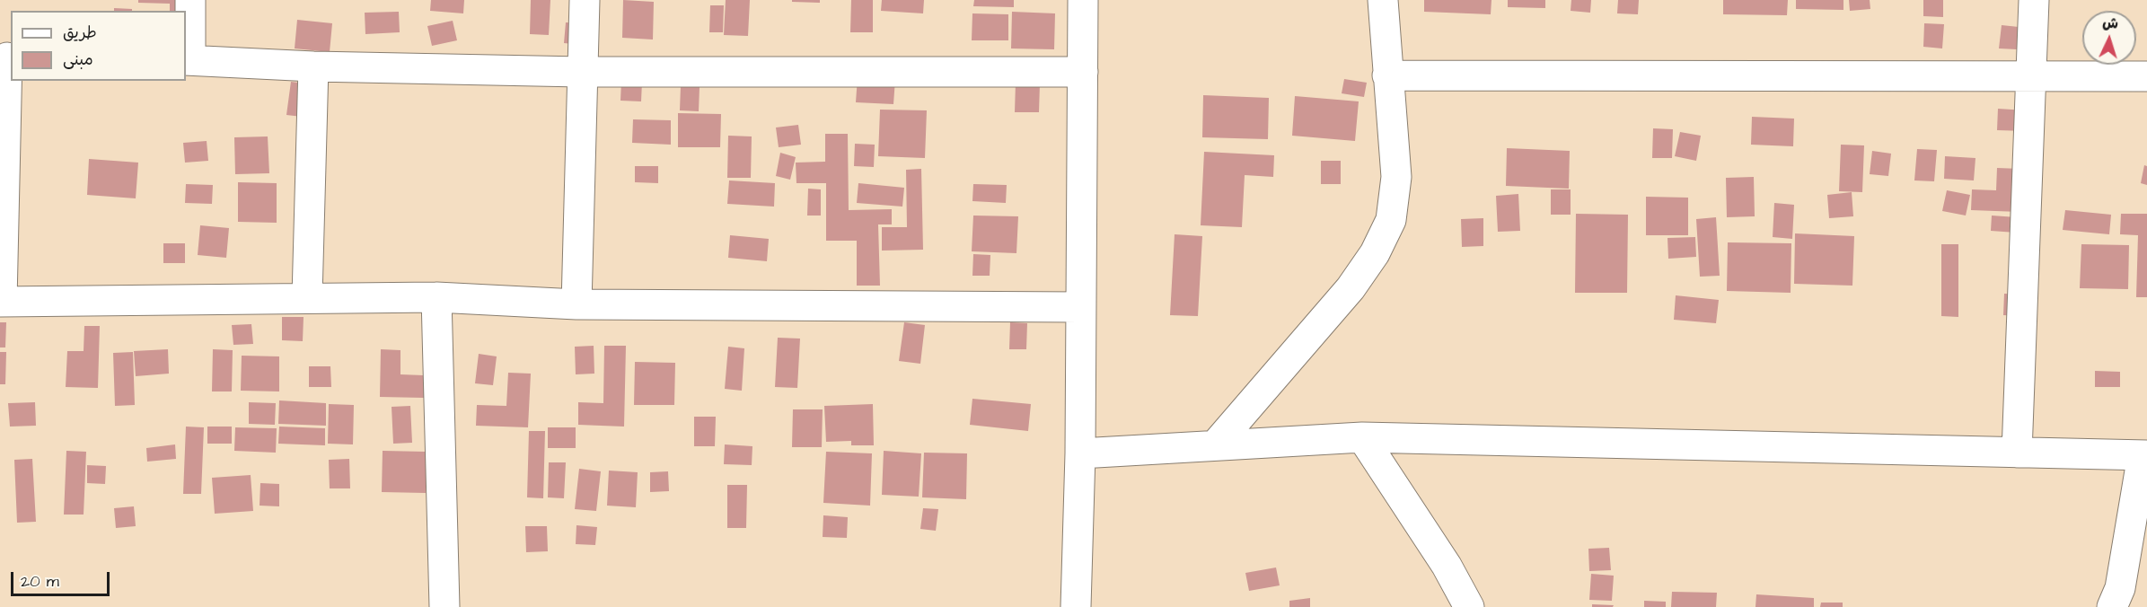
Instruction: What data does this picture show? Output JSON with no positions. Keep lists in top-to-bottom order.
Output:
{
  "legend": ["طريق", "مبنى"],
  "scale_bar": "20 m",
  "north": "top"
}
